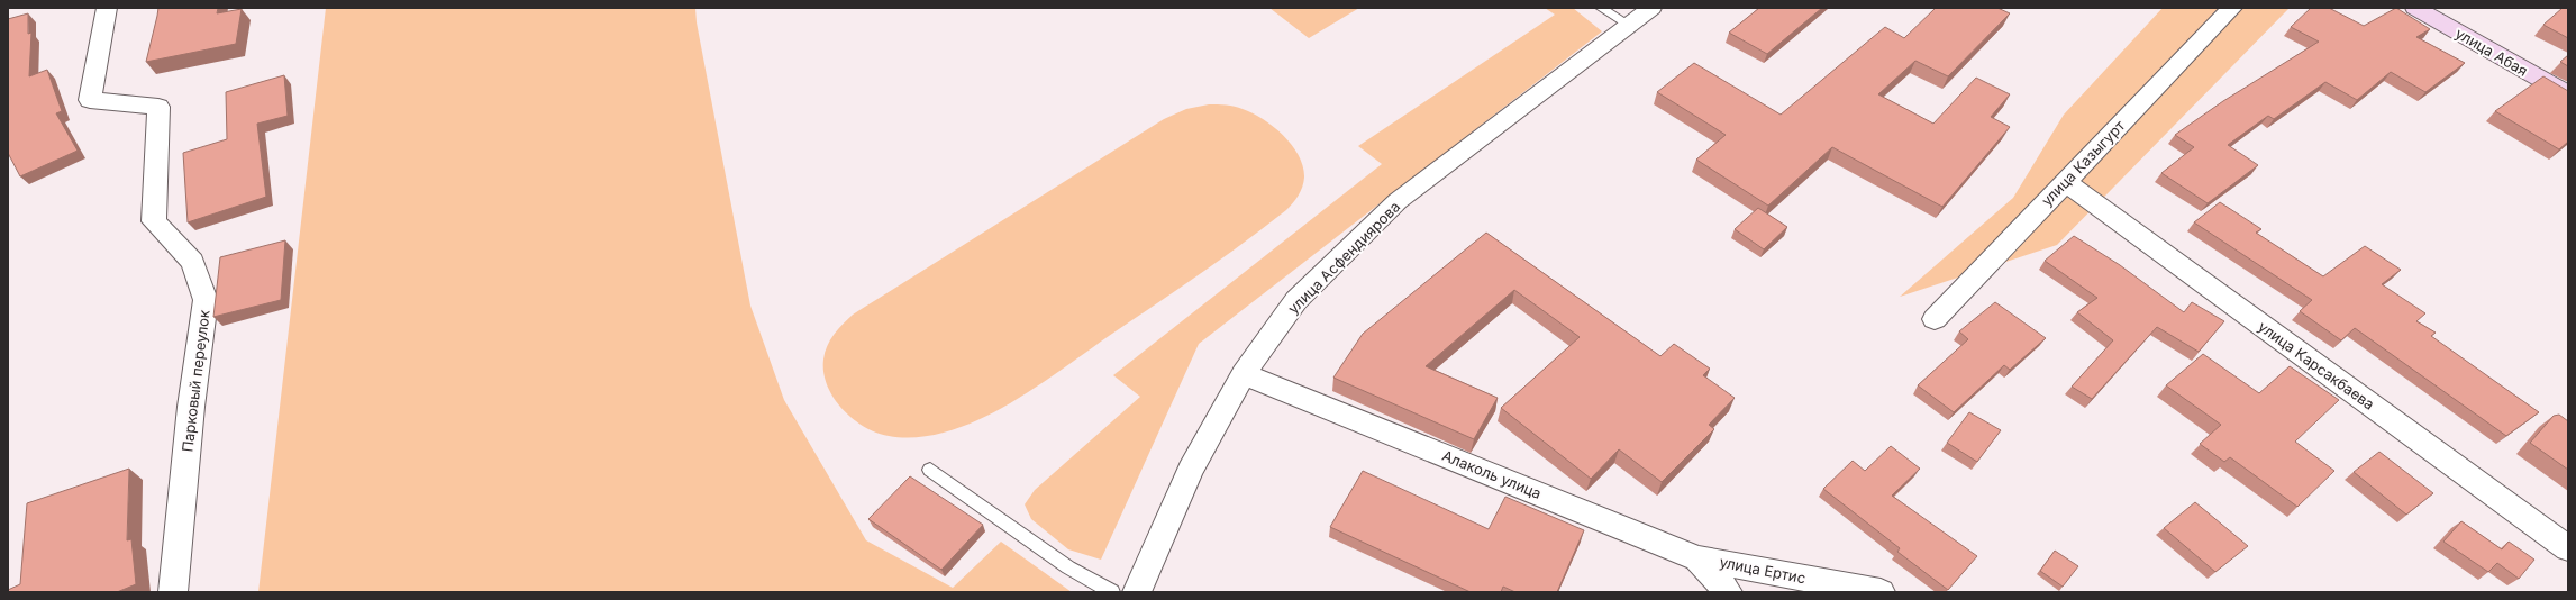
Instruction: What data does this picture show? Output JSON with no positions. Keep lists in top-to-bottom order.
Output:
{
  "streets": {
    "street": [
      "улица Абая",
      "улица Казыгурт",
      "улица Асфендиярова",
      "улица Карсакбаева",
      "Парковый переулок",
      "Алаколь улица",
      "улица Ертис"
    ]
  },
  "crossings": [
    ["улица Казыгурт", "улица Карсакбаева"],
    ["улица Асфендиярова", "Алаколь улица"],
    ["Алаколь улица", "улица Ертис"]
  ]
}
